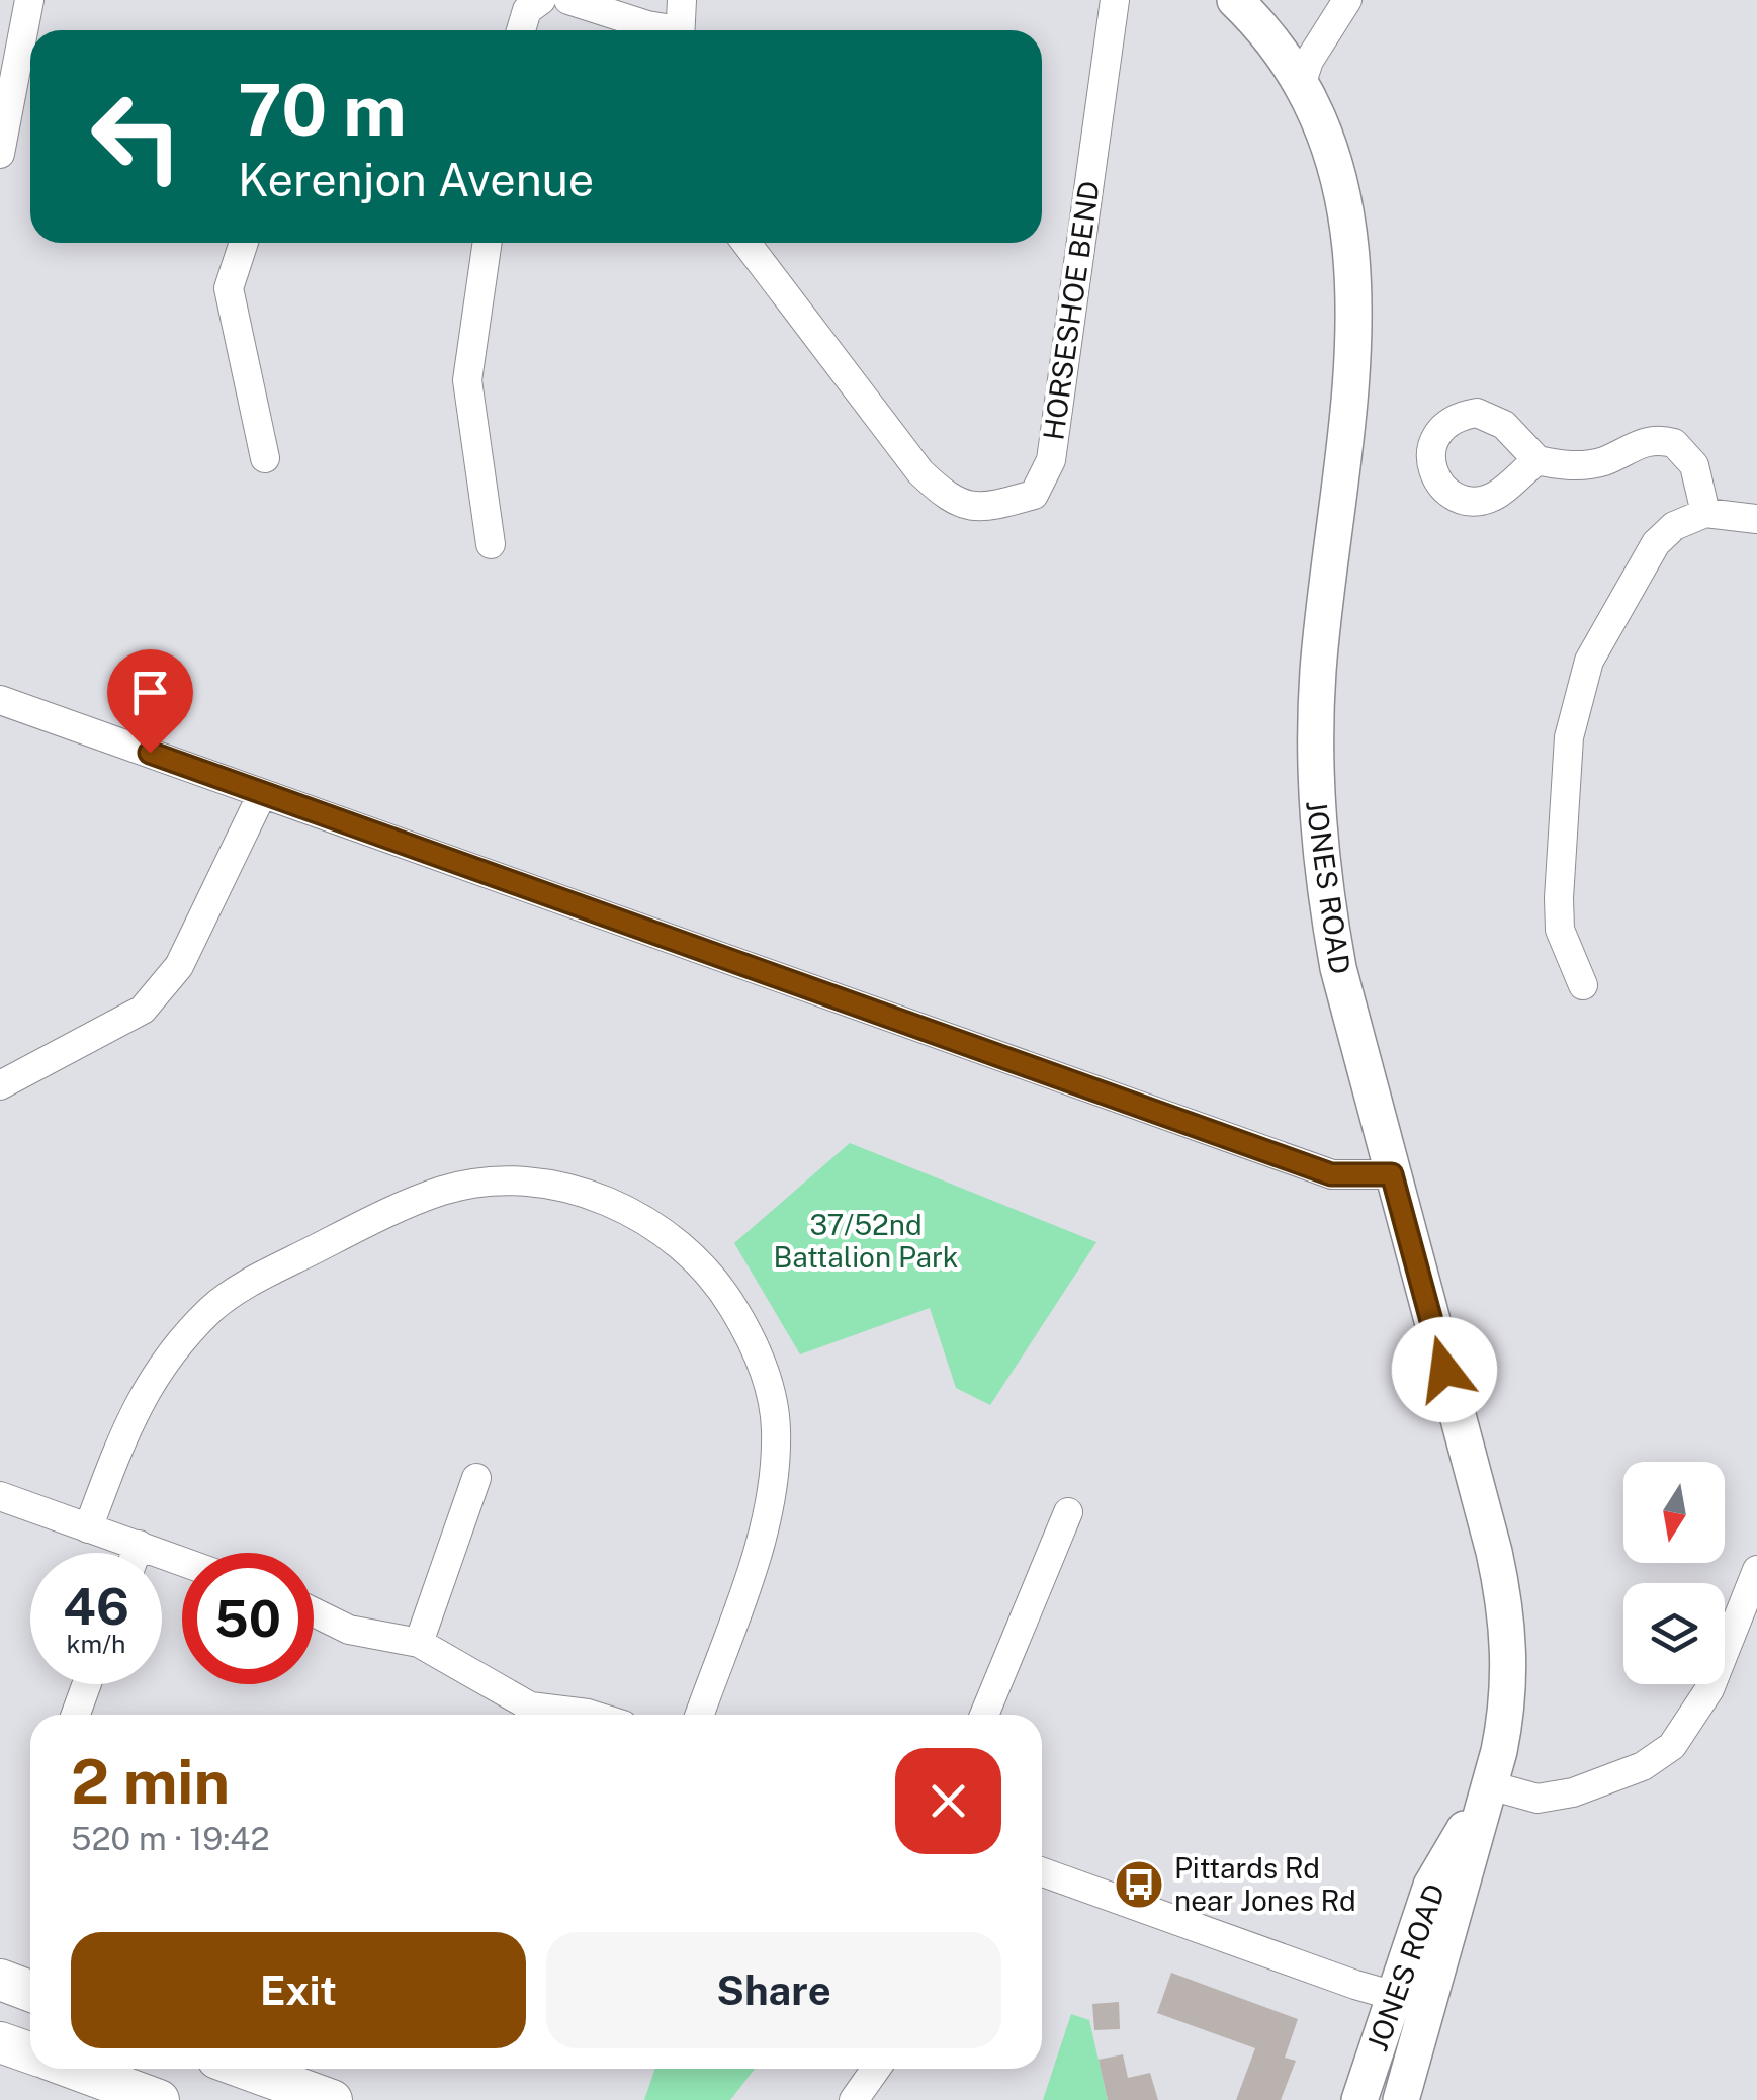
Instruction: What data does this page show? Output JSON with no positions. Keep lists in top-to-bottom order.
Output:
{
  "streets": {
    "main road": ["JONES ROAD"],
    "street": ["HORSESHOE BEND"]
  },
  "parks": ["37/52nd Battalion Park"],
  "places": {
    "bus stop": ["Pittards Rd near Jones Rd"]
  },
  "north": "bottom",
  "page": {
    "turn": ["70 m", "Kerenjon Avenue"],
    "speed": "46 km/h",
    "limit": "50",
    "heading": ["2 min", "520 m · 19:42"],
    "buttons": ["Exit", "Share"]
  }
}
